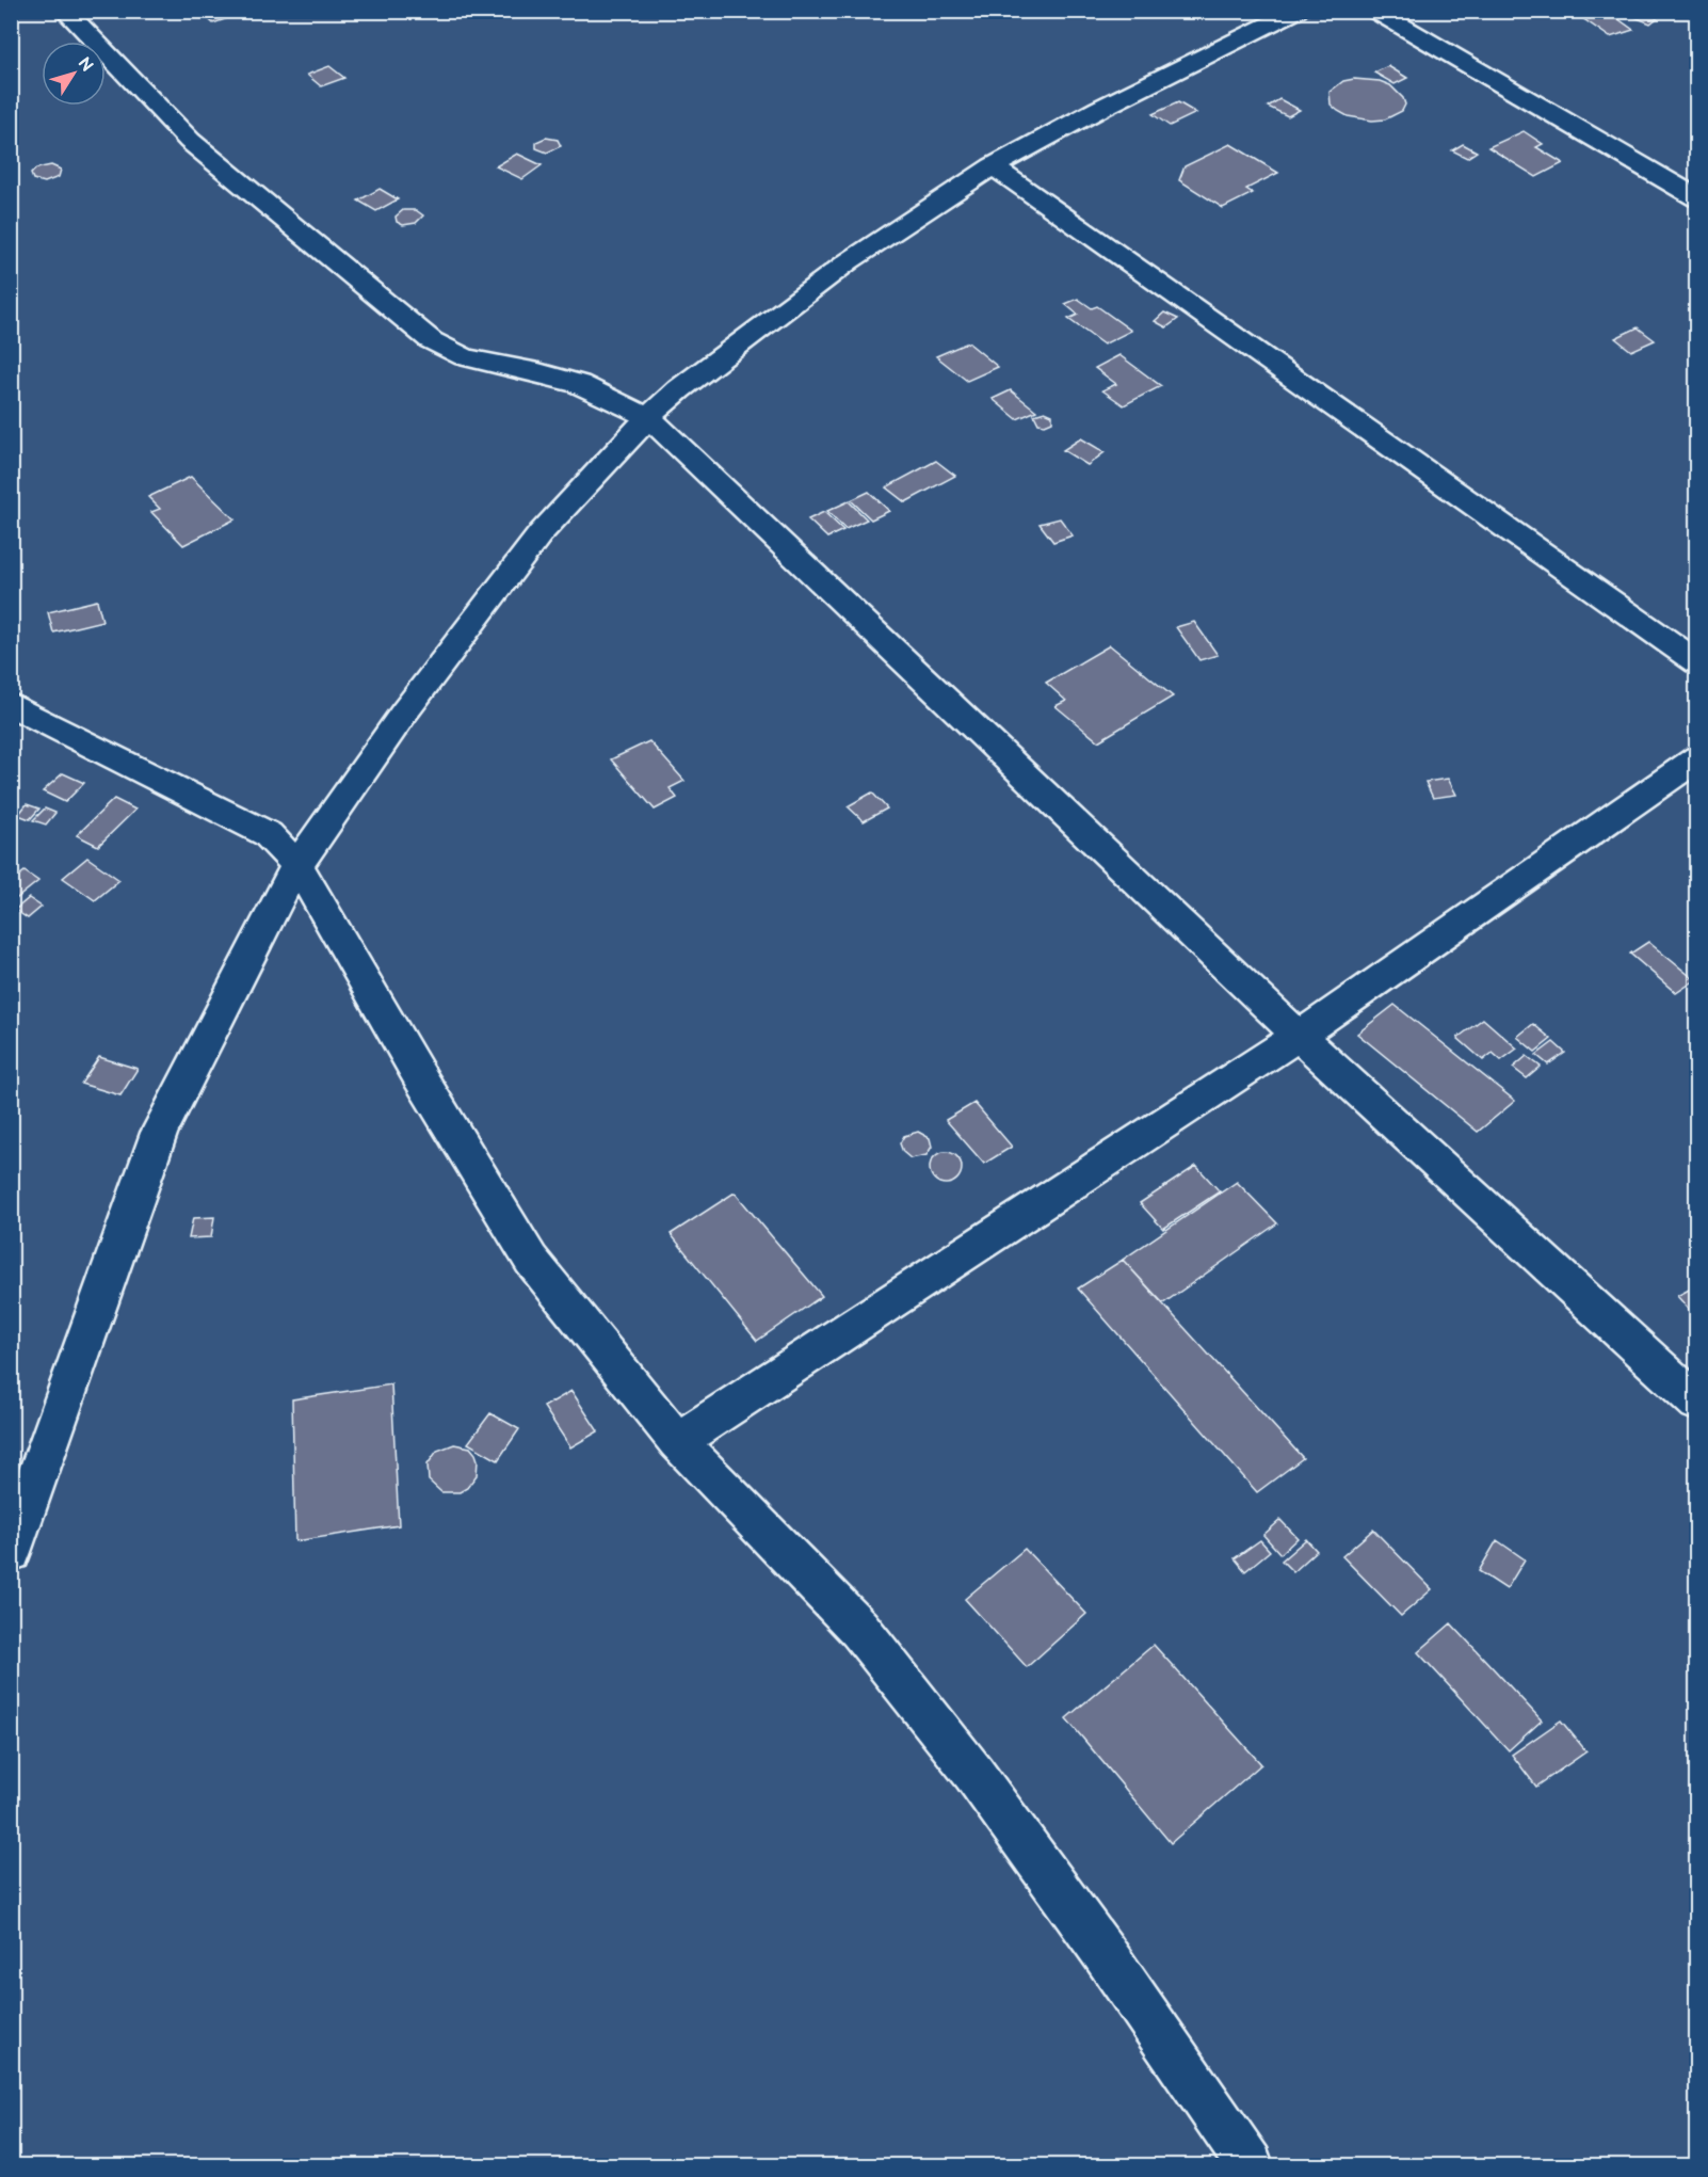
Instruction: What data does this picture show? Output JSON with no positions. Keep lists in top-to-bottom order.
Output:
{
  "north": "top right"
}
